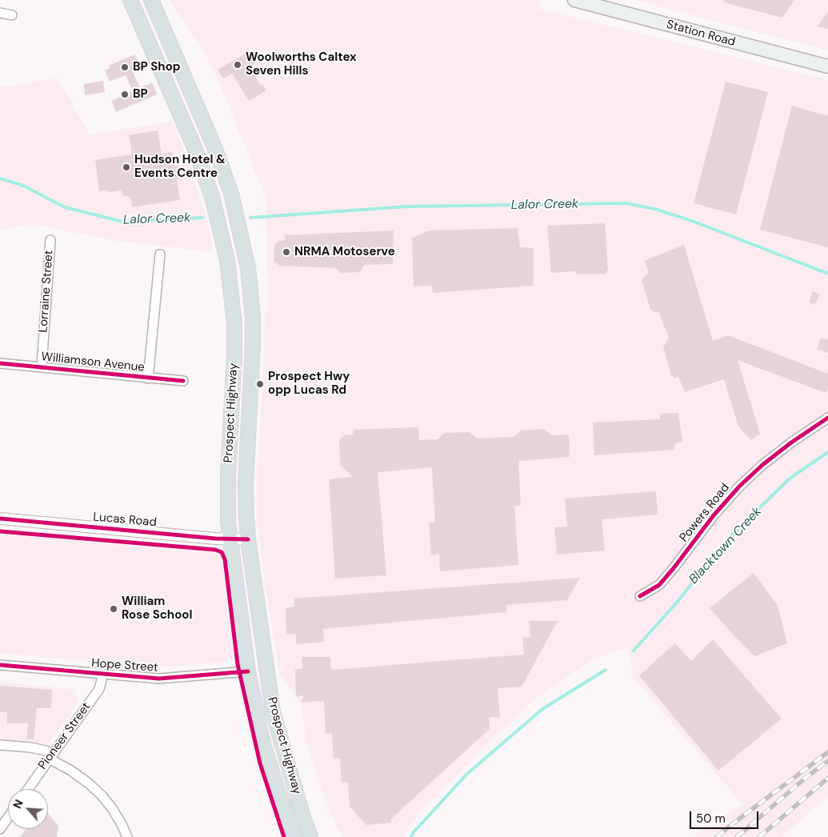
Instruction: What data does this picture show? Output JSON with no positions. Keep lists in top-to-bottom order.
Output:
{
  "streets": {
    "main road": ["Station Road", "Prospect Highway"],
    "street": [
      "Lorraine Street",
      "Williamson Avenue",
      "Powers Road",
      "Lucas Road",
      "Hope Street",
      "Pioneer Street"
    ]
  },
  "crossings": [
    ["Lorraine Street", "Williamson Avenue"],
    ["Prospect Highway", "Lucas Road"],
    ["Prospect Highway", "Hope Street"],
    ["Hope Street", "Pioneer Street"]
  ],
  "water": ["Lalor Creek", "Blacktown Creek"],
  "places": [
    "Woolworths Caltex Seven Hills",
    "BP Shop",
    "BP",
    "Hudson Hotel & Events Centre",
    "NRMA Motoserve",
    "Prospect Hwy opp Lucas Rd",
    "William Rose School"
  ],
  "scale_bar": "50 m",
  "north": "top left"
}
